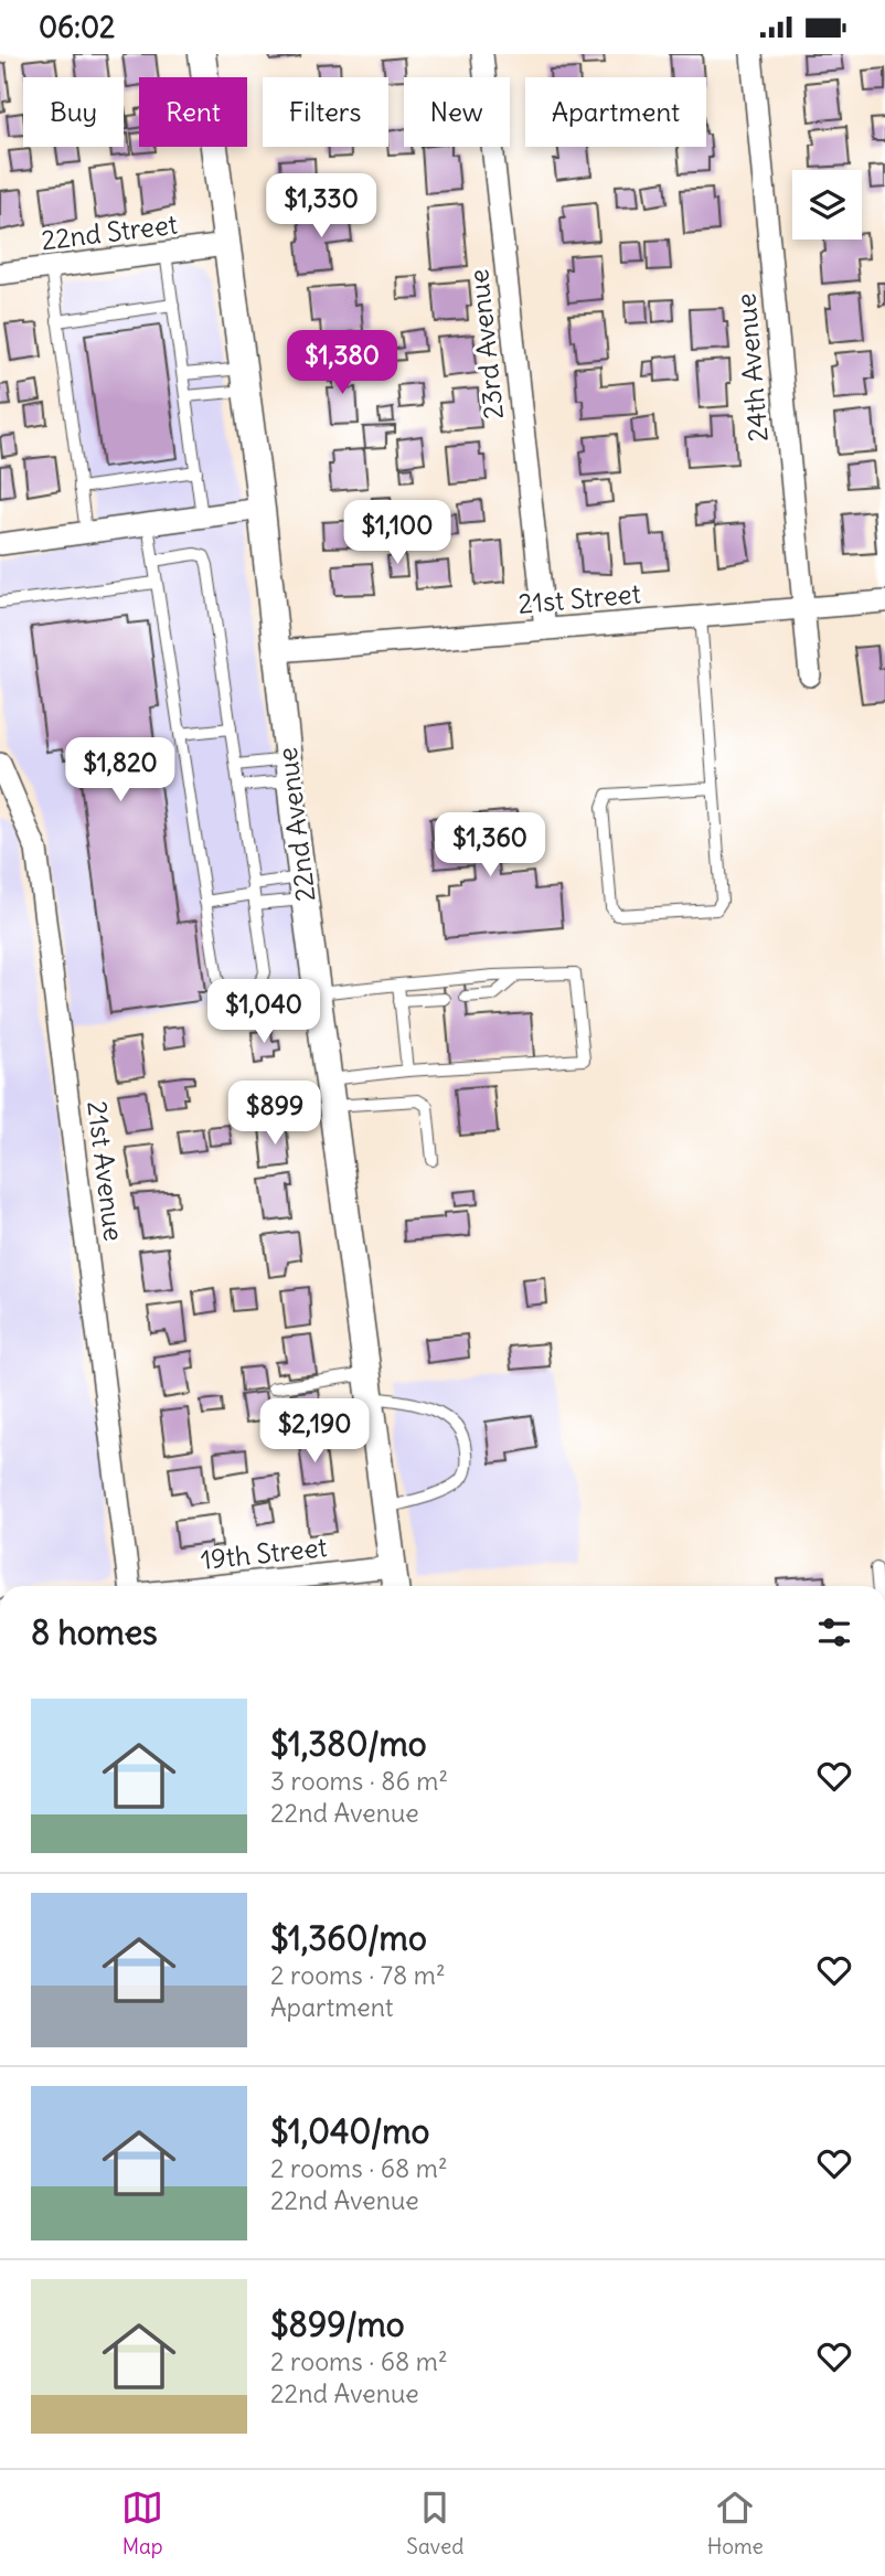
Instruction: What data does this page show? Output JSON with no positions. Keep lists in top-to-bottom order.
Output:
{
  "streets": {
    "street": [
      "22nd Street",
      "23rd Avenue",
      "24th Avenue",
      "21st Street",
      "22nd Avenue",
      "21st Avenue",
      "19th Street"
    ]
  },
  "crossings": [
    ["22nd Street", "22nd Avenue"],
    ["23rd Avenue", "21st Street"],
    ["24th Avenue", "21st Street"],
    ["21st Street", "22nd Avenue"],
    ["22nd Avenue", "19th Street"]
  ],
  "page": {
    "status": "06:02",
    "chip": [
      "Buy",
      "Rent",
      "Filters",
      "New",
      "Apartment"
    ],
    "price": [
      "$1,330",
      "$1,380",
      "$1,100",
      "$1,820",
      "$1,360",
      "$1,040",
      "$899",
      "$2,190"
    ],
    "heading": "8 homes",
    "list": [
      {
        "name": "$1,380/mo",
        "note": "3 rooms · 86 m² · 22nd Avenue"
      },
      {
        "name": "$1,360/mo",
        "note": "2 rooms · 78 m² · Apartment"
      },
      {
        "name": "$1,040/mo",
        "note": "2 rooms · 68 m² · 22nd Avenue"
      },
      {
        "name": "$899/mo",
        "note": "2 rooms · 68 m² · 22nd Avenue"
      }
    ],
    "tabs": ["Map", "Saved", "Home"]
  }
}
